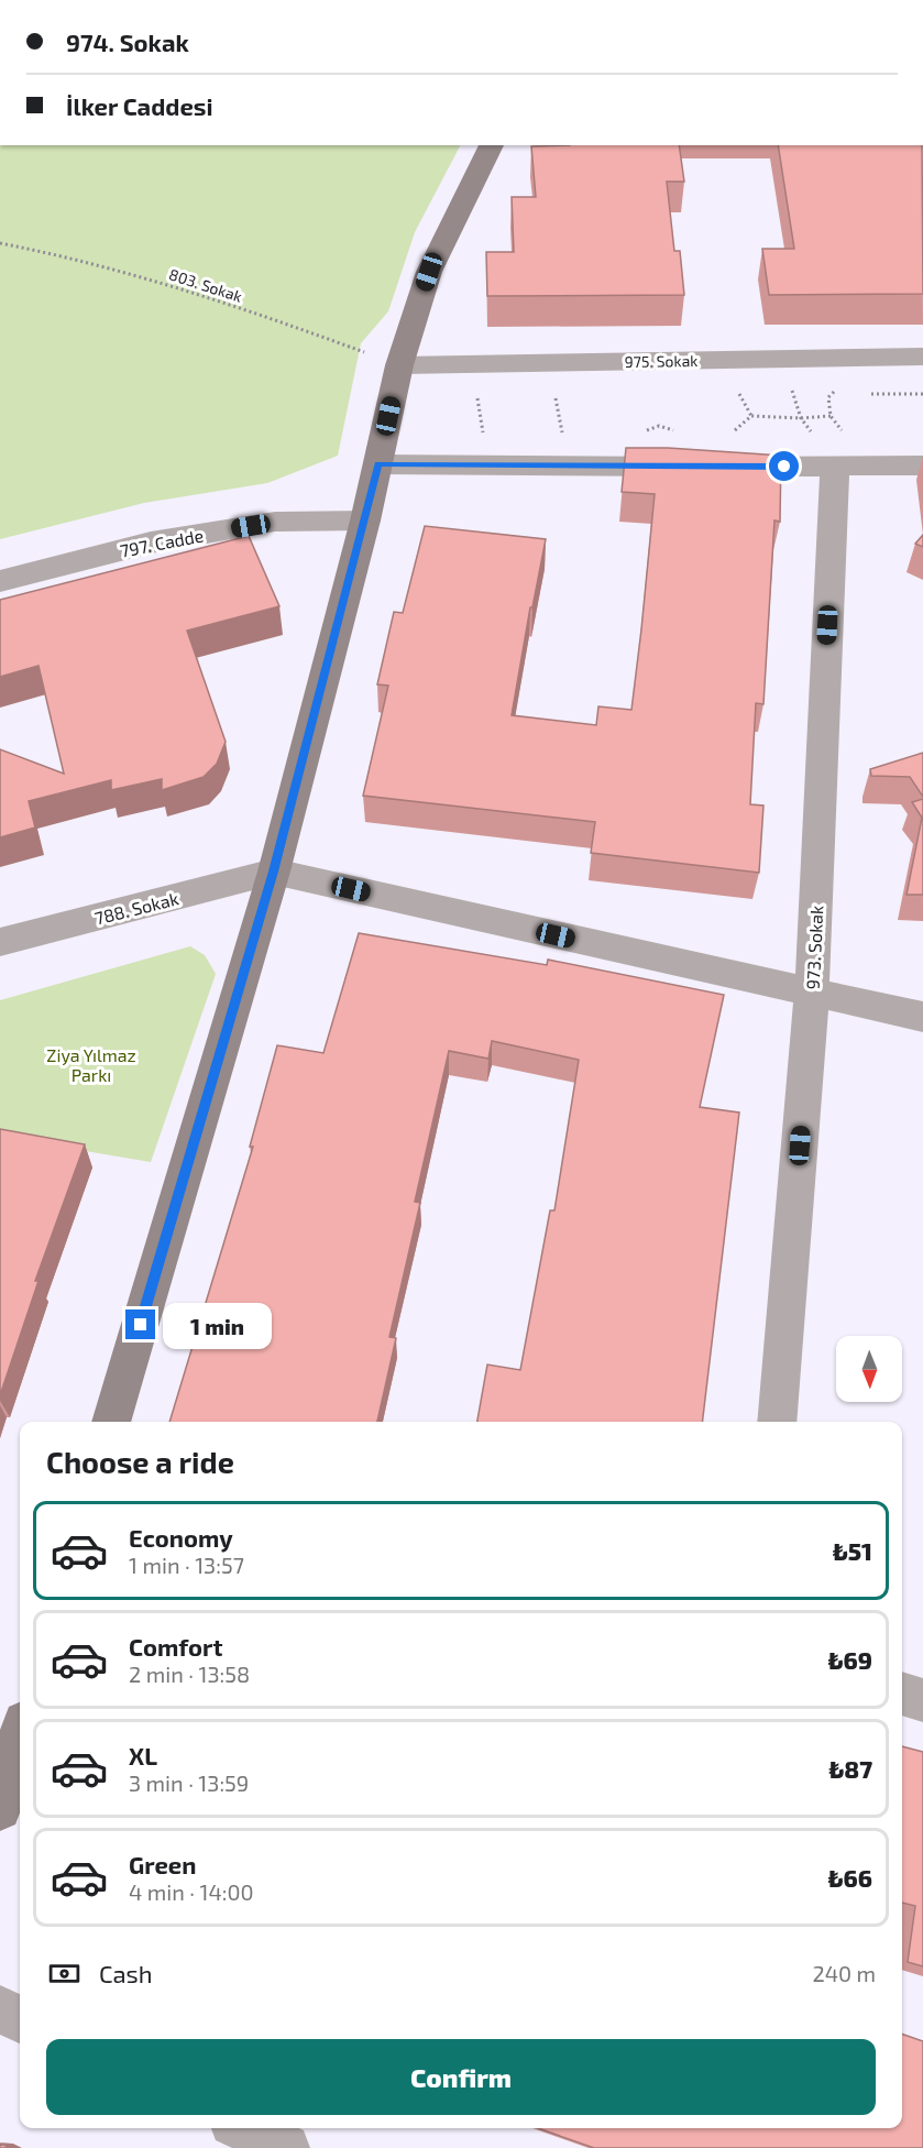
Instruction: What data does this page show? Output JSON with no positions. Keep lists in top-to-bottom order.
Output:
{
  "streets": {
    "street": [
      "975. Sokak",
      "797. Cadde",
      "788. Sokak",
      "973. Sokak"
    ],
    "path": ["803. Sokak"]
  },
  "crossings": [
    ["803. Sokak", "975. Sokak"]
  ],
  "parks": ["Ziya Yılmaz Parkı"],
  "north": "bottom",
  "page": {
    "banner": ["974. Sokak", "İlker Caddesi"],
    "bubble": "1 min",
    "heading": "Choose a ride",
    "list": [
      {
        "name": "Economy",
        "note": "1 min · 13:57",
        "value": "₺51"
      },
      {
        "name": "Comfort",
        "note": "2 min · 13:58",
        "value": "₺69"
      },
      {
        "name": "XL",
        "note": "3 min · 13:59",
        "value": "₺87"
      },
      {
        "name": "Green",
        "note": "4 min · 14:00",
        "value": "₺66"
      }
    ],
    "pay": ["Cash", "240 m"],
    "buttons": "Confirm"
  }
}
